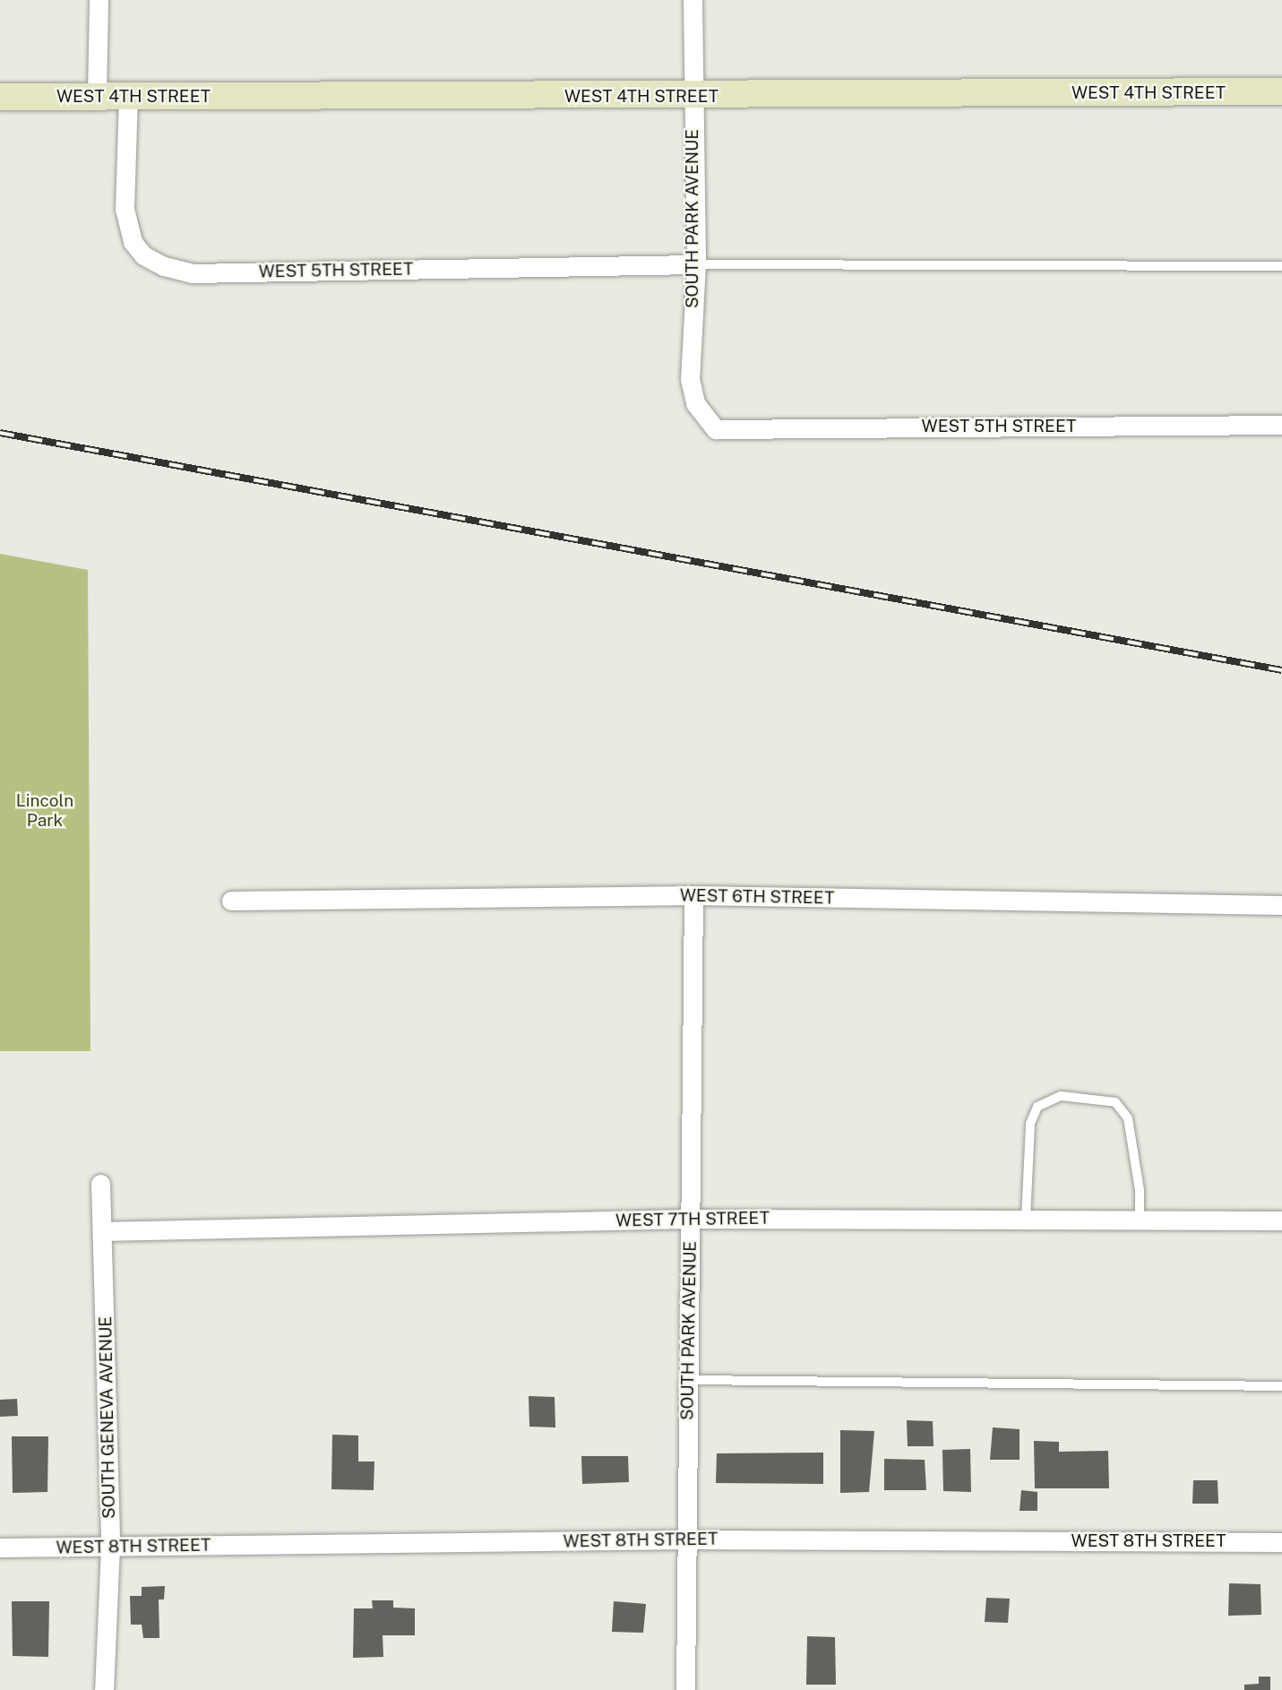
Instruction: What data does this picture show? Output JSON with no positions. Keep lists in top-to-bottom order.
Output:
{
  "streets": {
    "main road": ["WEST 4TH STREET"],
    "street": [
      "SOUTH PARK AVENUE",
      "WEST 5TH STREET",
      "WEST 6TH STREET",
      "WEST 7TH STREET",
      "SOUTH GENEVA AVENUE",
      "WEST 8TH STREET"
    ]
  },
  "crossings": [
    ["WEST 4TH STREET", "SOUTH PARK AVENUE"],
    ["WEST 4TH STREET", "WEST 5TH STREET"],
    ["SOUTH PARK AVENUE", "WEST 5TH STREET"],
    ["SOUTH PARK AVENUE", "WEST 6TH STREET"],
    ["SOUTH PARK AVENUE", "WEST 7TH STREET"],
    ["SOUTH PARK AVENUE", "WEST 8TH STREET"],
    ["WEST 7TH STREET", "SOUTH GENEVA AVENUE"],
    ["SOUTH GENEVA AVENUE", "WEST 8TH STREET"]
  ],
  "parks": ["Lincoln Park"]
}
